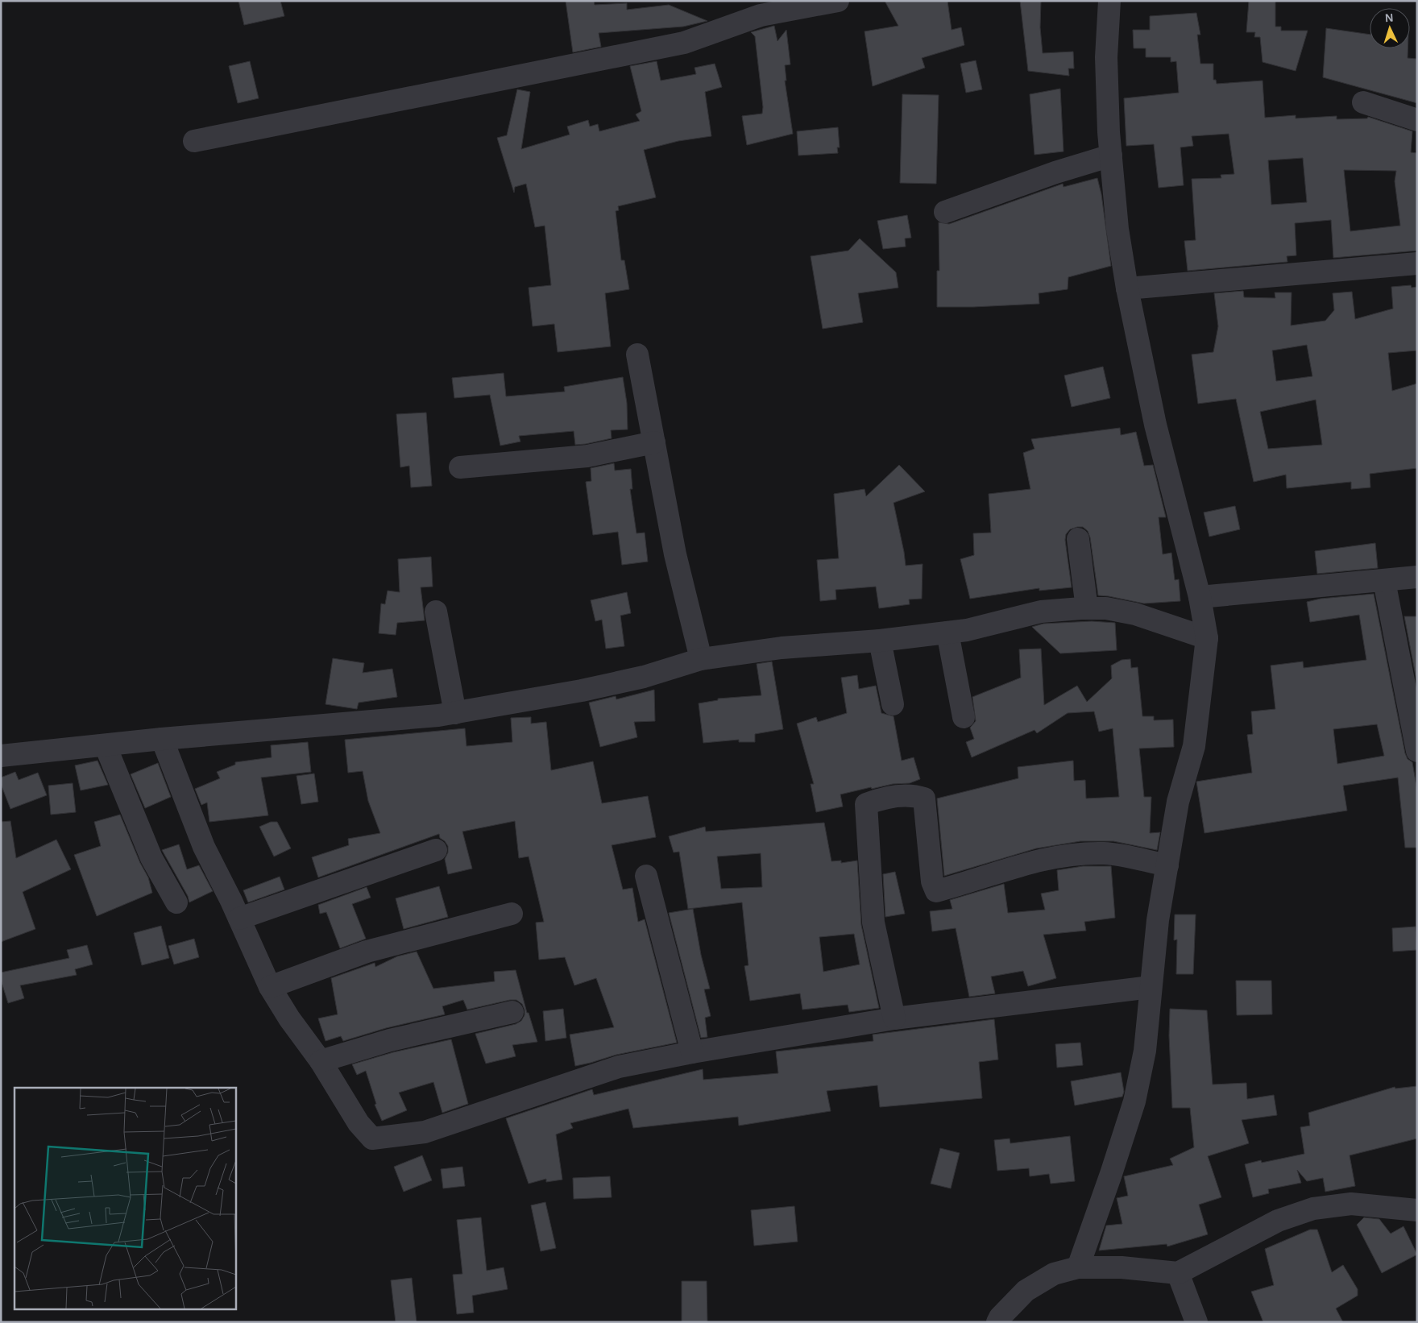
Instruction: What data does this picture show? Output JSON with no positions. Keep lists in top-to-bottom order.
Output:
{
  "north": "top"
}
